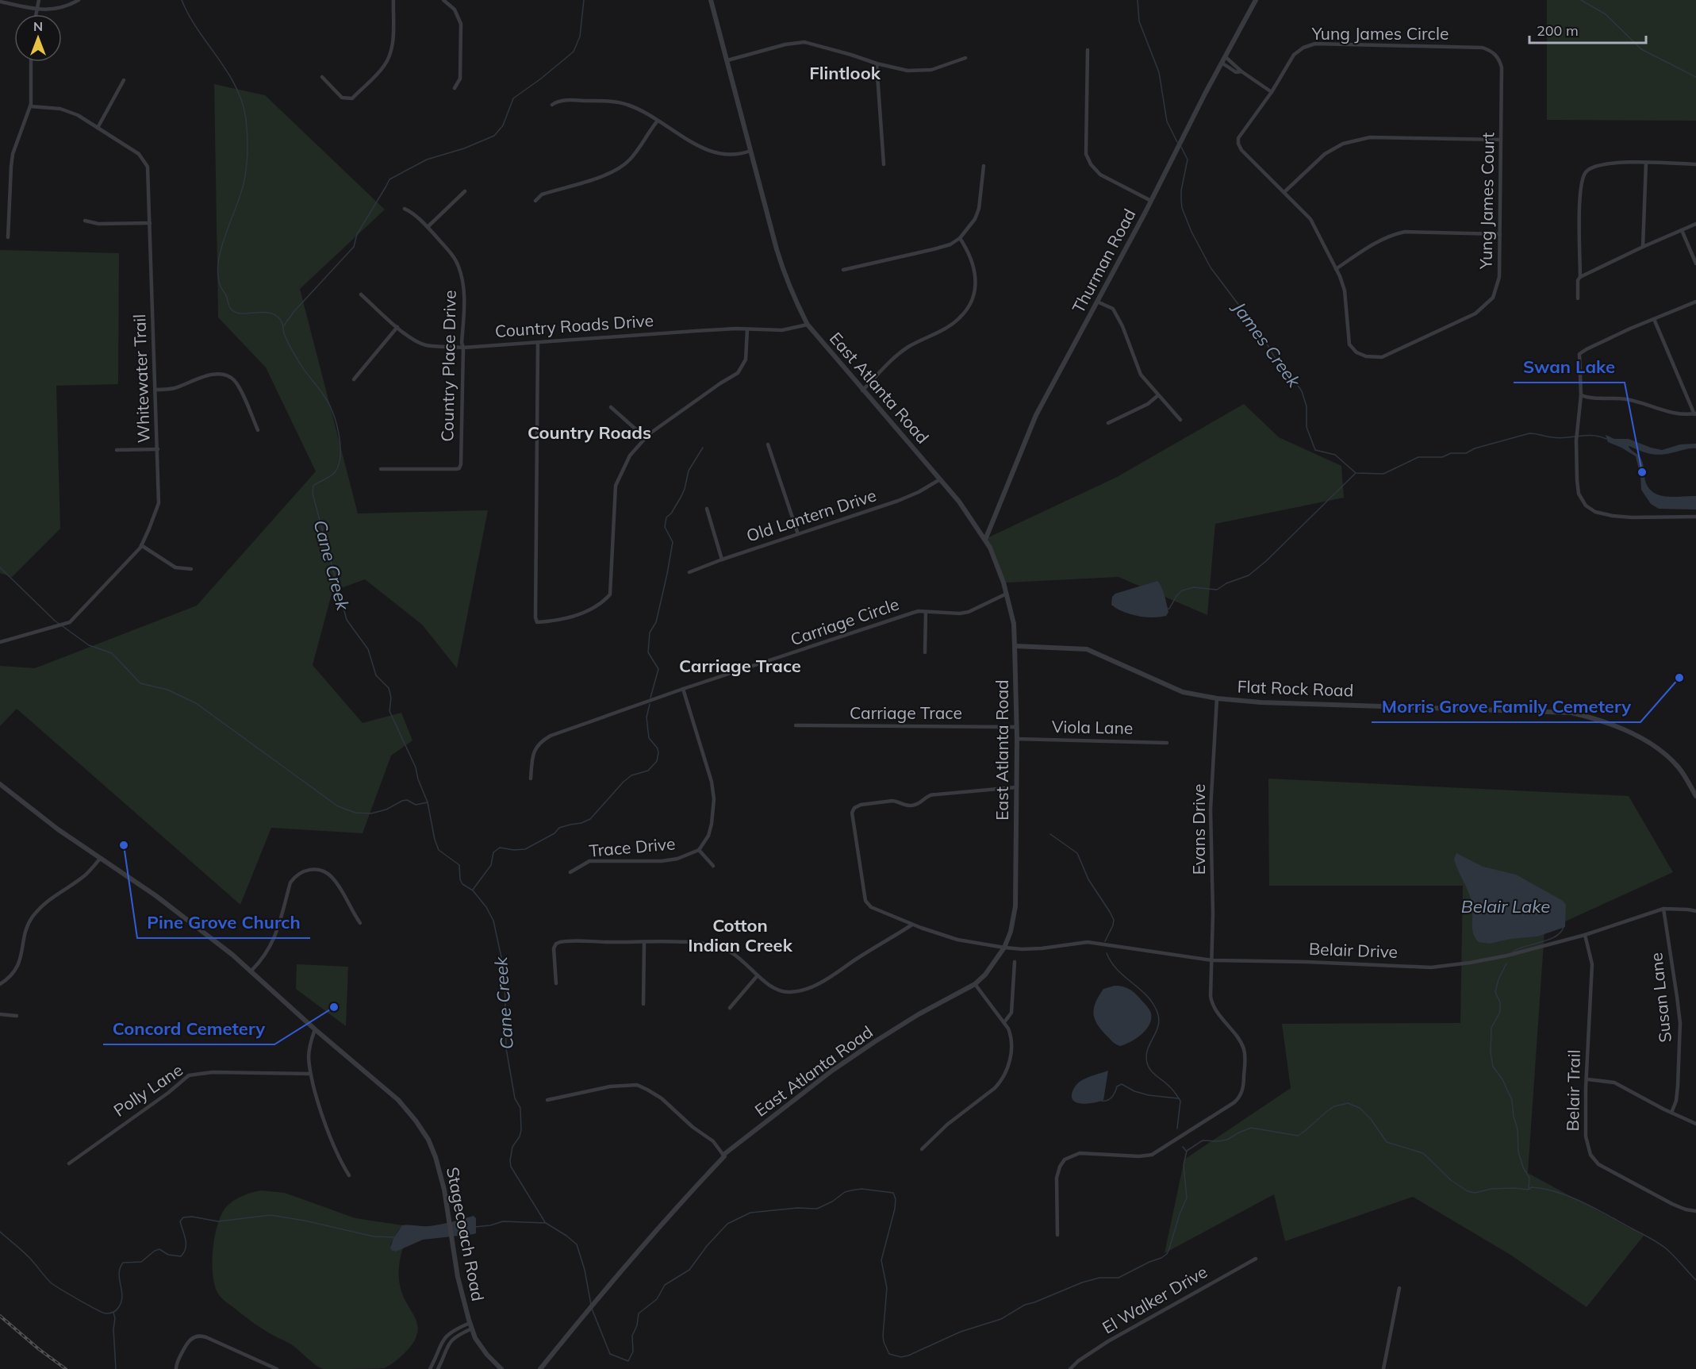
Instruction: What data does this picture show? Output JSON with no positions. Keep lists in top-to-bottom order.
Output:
{
  "streets": {
    "street": [
      "Yung James Circle",
      "Yung James Court",
      "Thurman Road",
      "Country Roads Drive",
      "Country Place Drive",
      "Whitewater Trail",
      "East Atlanta Road",
      "Old Lantern Drive",
      "Carriage Circle",
      "Flat Rock Road",
      "Carriage Trace",
      "Viola Lane",
      "Evans Drive",
      "Trace Drive",
      "Belair Drive",
      "Susan Lane",
      "Polly Lane",
      "Belair Trail",
      "Stagecoach Road",
      "El Walker Drive"
    ]
  },
  "crossings": [
    ["Yung James Circle", "Yung James Court"],
    ["Thurman Road", "East Atlanta Road"],
    ["Country Roads Drive", "Country Place Drive"],
    ["Country Roads Drive", "East Atlanta Road"],
    ["East Atlanta Road", "Old Lantern Drive"],
    ["East Atlanta Road", "Carriage Circle"],
    ["East Atlanta Road", "Flat Rock Road"],
    ["East Atlanta Road", "Carriage Trace"],
    ["East Atlanta Road", "Viola Lane"],
    ["East Atlanta Road", "Belair Drive"],
    ["Carriage Circle", "Trace Drive"],
    ["Flat Rock Road", "Evans Drive"],
    ["Evans Drive", "Belair Drive"],
    ["Belair Drive", "Susan Lane"],
    ["Belair Drive", "Belair Trail"]
  ],
  "districts": [
    "Flintlook",
    "Country Roads",
    "Carriage Trace",
    "Cotton Indian Creek"
  ],
  "water": ["James Creek", "Cane Creek", "Belair Lake"],
  "places": [
    "Swan Lake",
    "Morris Grove Family Cemetery",
    "Pine Grove Church",
    "Concord Cemetery"
  ],
  "scale_bar": "200 m",
  "north": "top"
}
